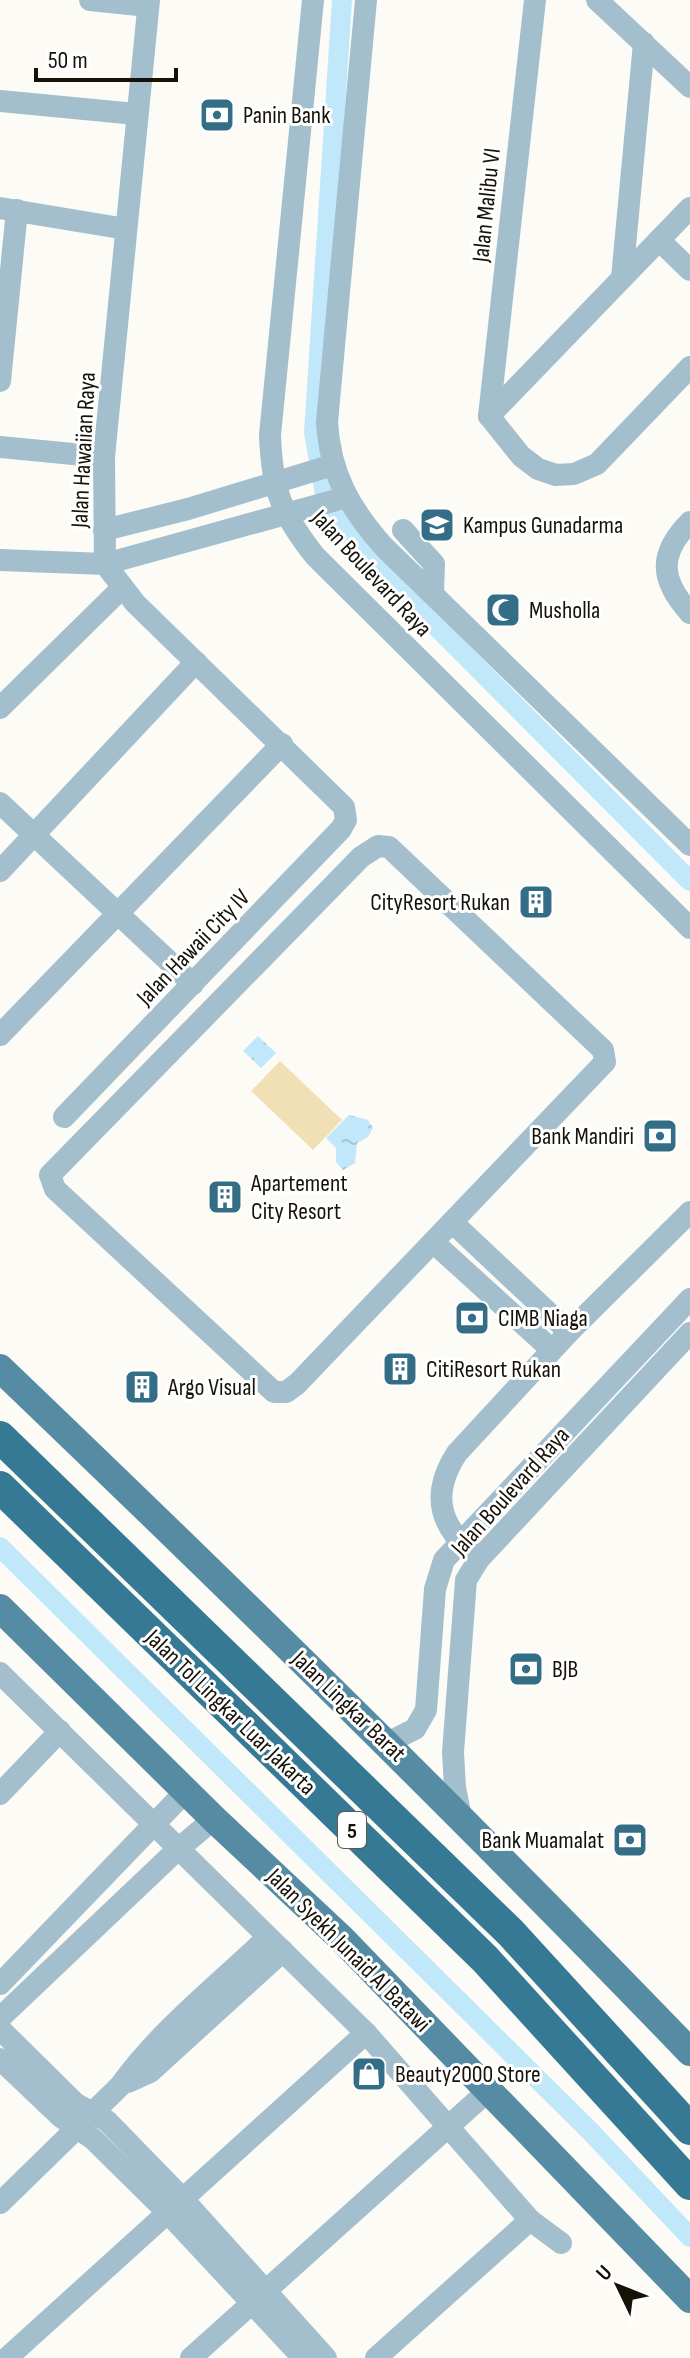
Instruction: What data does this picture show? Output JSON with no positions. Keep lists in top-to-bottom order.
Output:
{
  "streets": {
    "highway": ["Jalan Tol Lingkar Luar Jakarta", "5"],
    "main road": ["Jalan Lingkar Barat", "Jalan Syekh Junaid Al Batawi"],
    "street": [
      "Jalan Malibu VI",
      "Jalan Hawaiian Raya",
      "Jalan Boulevard Raya",
      "Jalan Hawaii City IV"
    ]
  },
  "crossings": [
    ["Jalan Boulevard Raya", "Jalan Lingkar Barat"]
  ],
  "places": {
    "bank": [
      "Panin Bank",
      "Bank Mandiri",
      "CIMB Niaga",
      "BJB",
      "Bank Muamalat"
    ],
    "school or university": ["Kampus Gunadarma"],
    "mosque": ["Musholla"],
    "building": [
      "CityResort Rukan",
      "Apartement City Resort",
      "CitiResort Rukan",
      "Argo Visual"
    ],
    "shop": ["Beauty2000 Store"]
  },
  "scale_bar": "50 m",
  "north": "top left"
}
